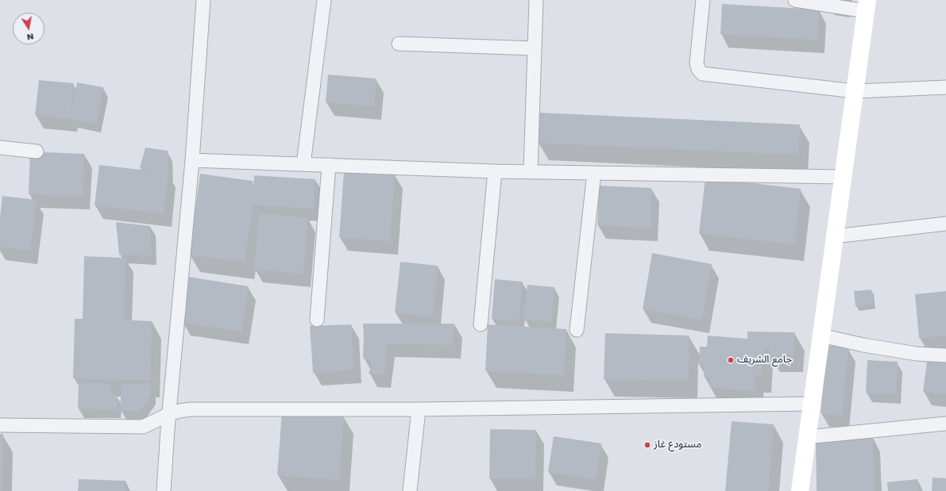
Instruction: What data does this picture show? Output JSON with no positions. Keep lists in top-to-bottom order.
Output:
{
  "places": ["جامع الشريف", "مستودع غاز"],
  "north": "bottom"
}
